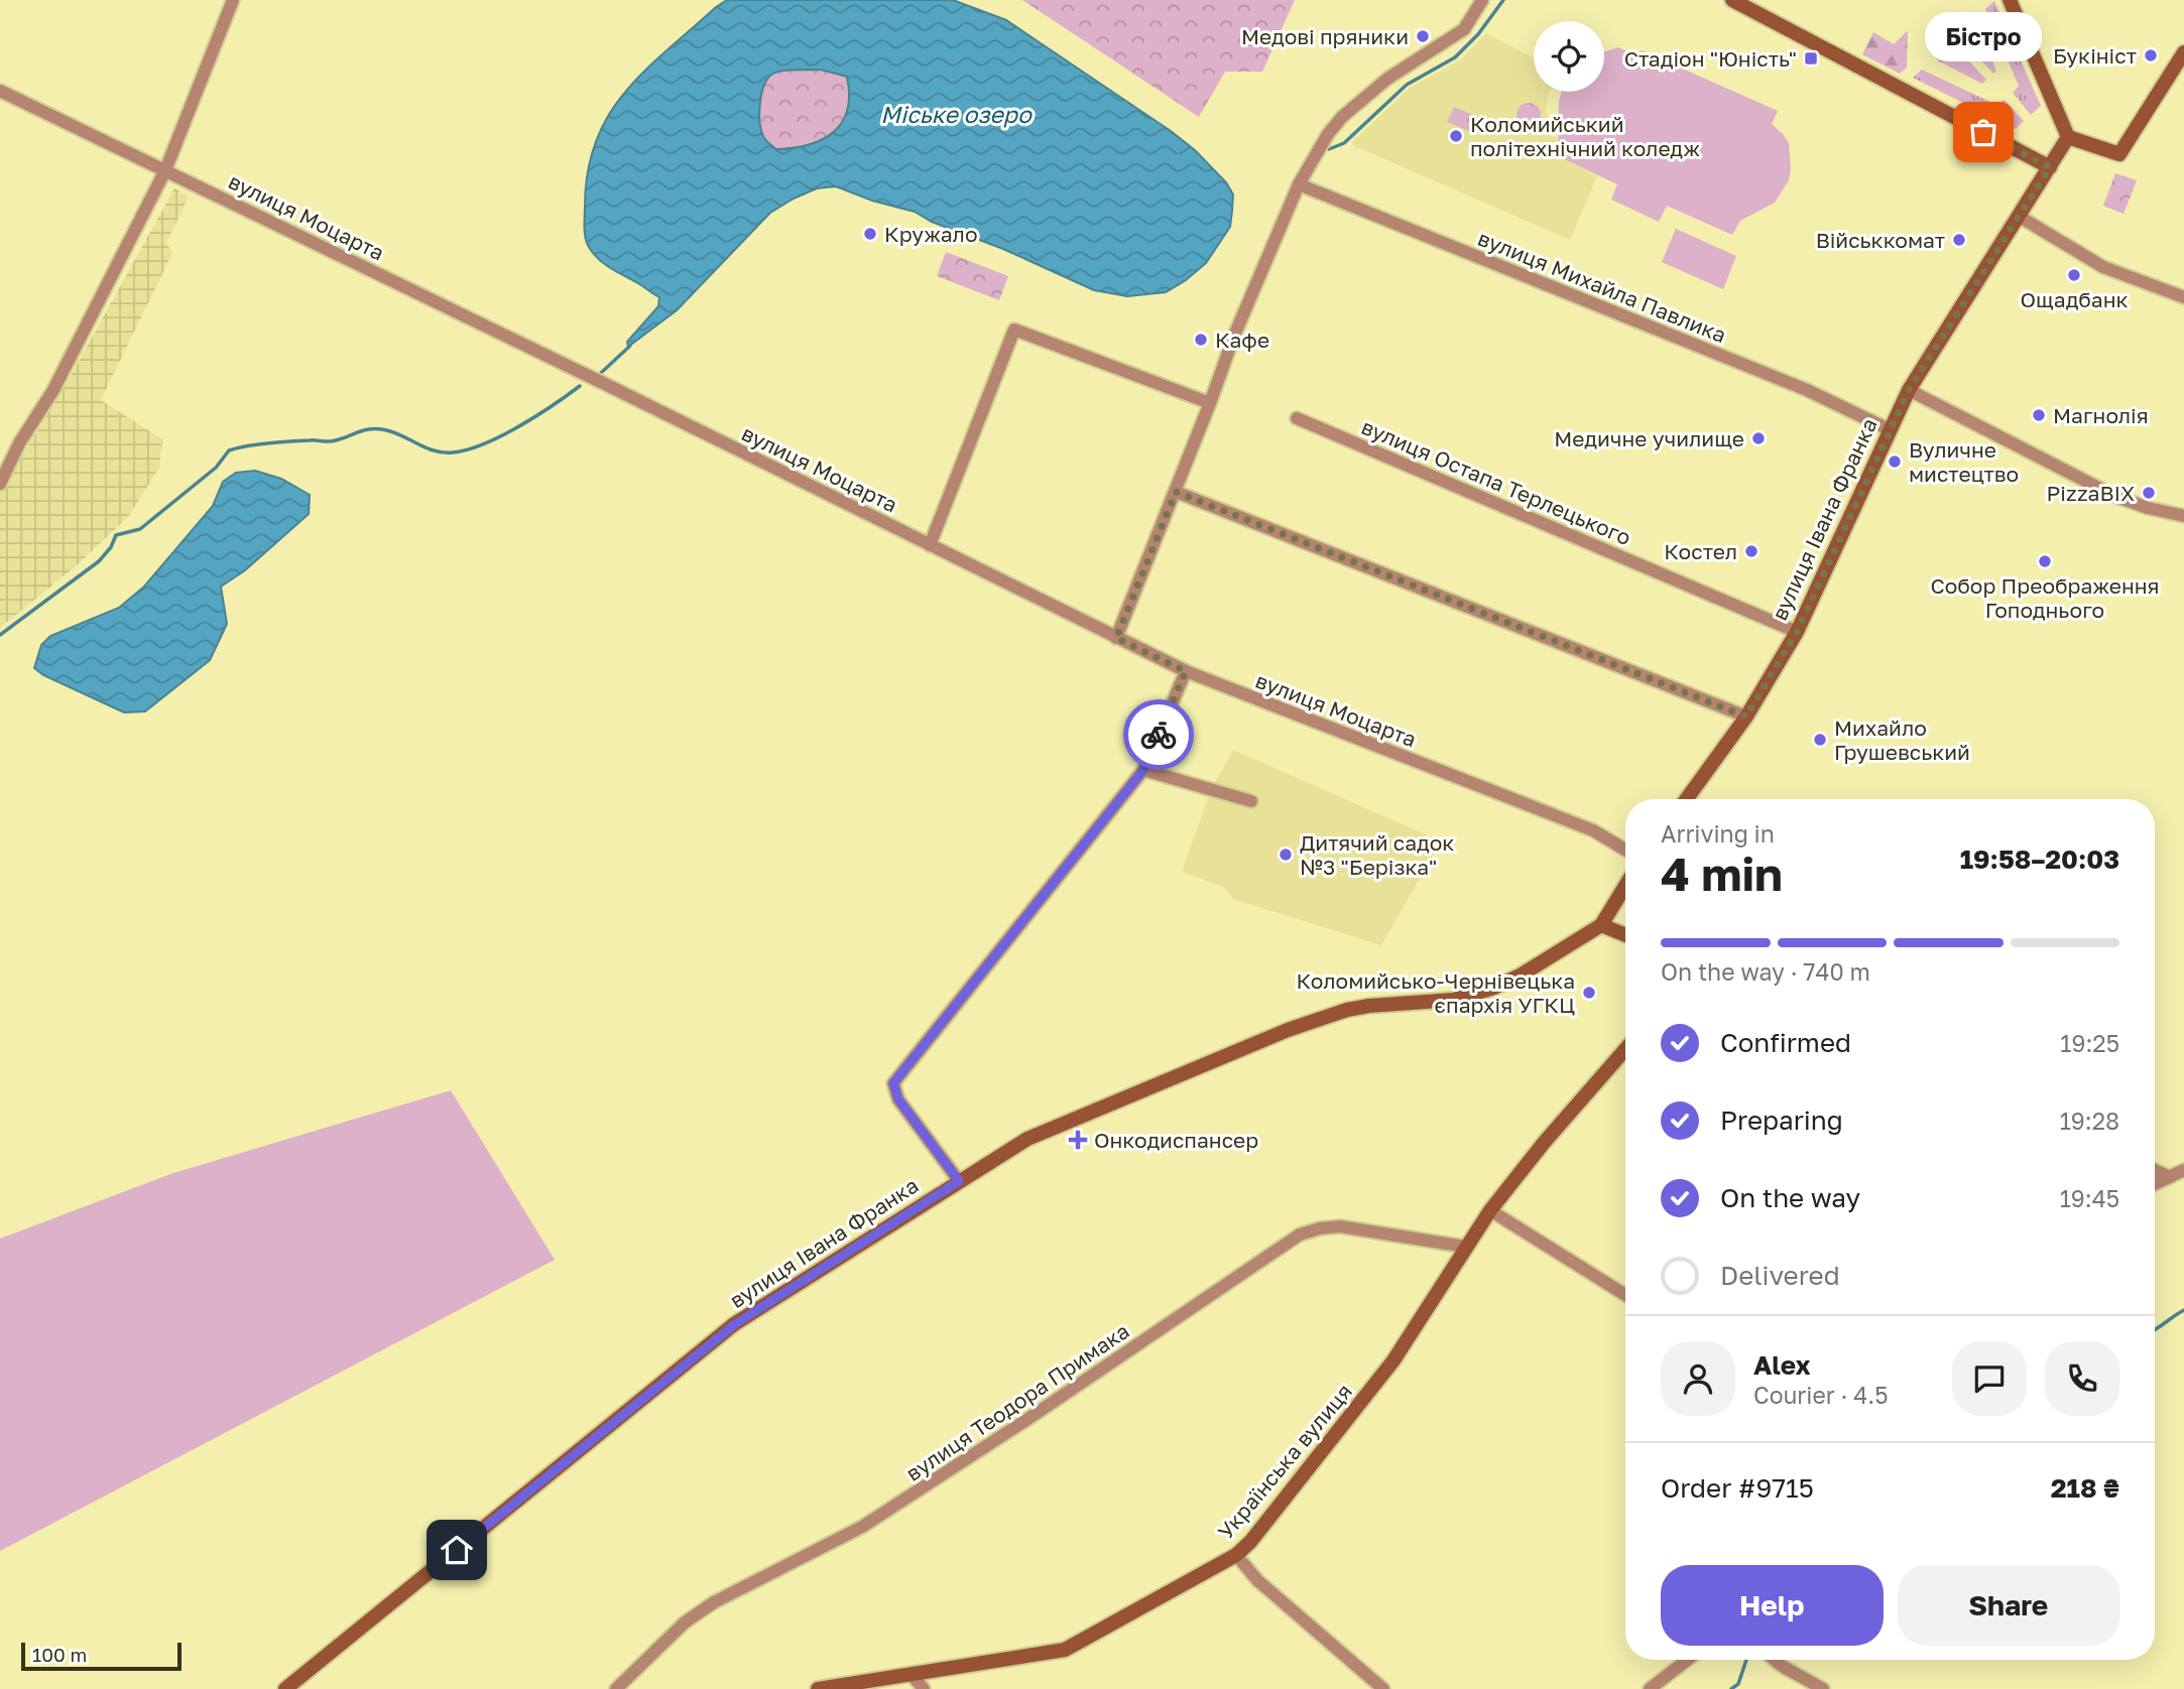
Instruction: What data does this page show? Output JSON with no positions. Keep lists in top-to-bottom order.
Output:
{
  "streets": {
    "street": [
      "вулиця Моцарта",
      "вулиця Михайла Павлика",
      "вулиця Остапа Терлецького",
      "вулиця Івана Франка",
      "вулиця Теодора Примака",
      "Українська вулиця"
    ]
  },
  "crossings": [
    ["вулиця Михайла Павлика", "вулиця Івана Франка"],
    ["вулиця Остапа Терлецького", "вулиця Івана Франка"],
    ["вулиця Теодора Примака", "Українська вулиця"]
  ],
  "water": ["Міське озеро"],
  "places": {
    "other": [
      "Медові пряники",
      "Букініст",
      "Бістро",
      "Коломийський політехнічний коледж",
      "Кружало",
      "Військкомат",
      "Ощадбанк",
      "Кафе",
      "Магнолія",
      "Медичне училище",
      "Вуличне мистецтво",
      "PizzaBIX",
      "Костел",
      "Собор Преображення Гоподнього",
      "Михайло Грушевський",
      "Дитячий садок №3 \"Берізка\"",
      "Коломийсько-Чернівецька єпархія УГКЦ"
    ],
    "transit": ["Стадіон \"Юність\""],
    "health": ["Онкодиспансер"]
  },
  "scale_bar": "100 m",
  "page": {
    "bubble": "Бістро",
    "heading": ["4 min", "Arriving in", "19:58–20:03"],
    "panel": [
      "Alex",
      "Courier · 4.5",
      "Order #9715",
      "218 ₴"
    ],
    "bar": "On the way · 740 m",
    "list": [
      ["Confirmed", "19:25"],
      ["Preparing", "19:28"],
      ["On the way", "19:45"],
      "Delivered"
    ],
    "buttons": ["Help", "Share"],
    "scale": "100 m"
  }
}
